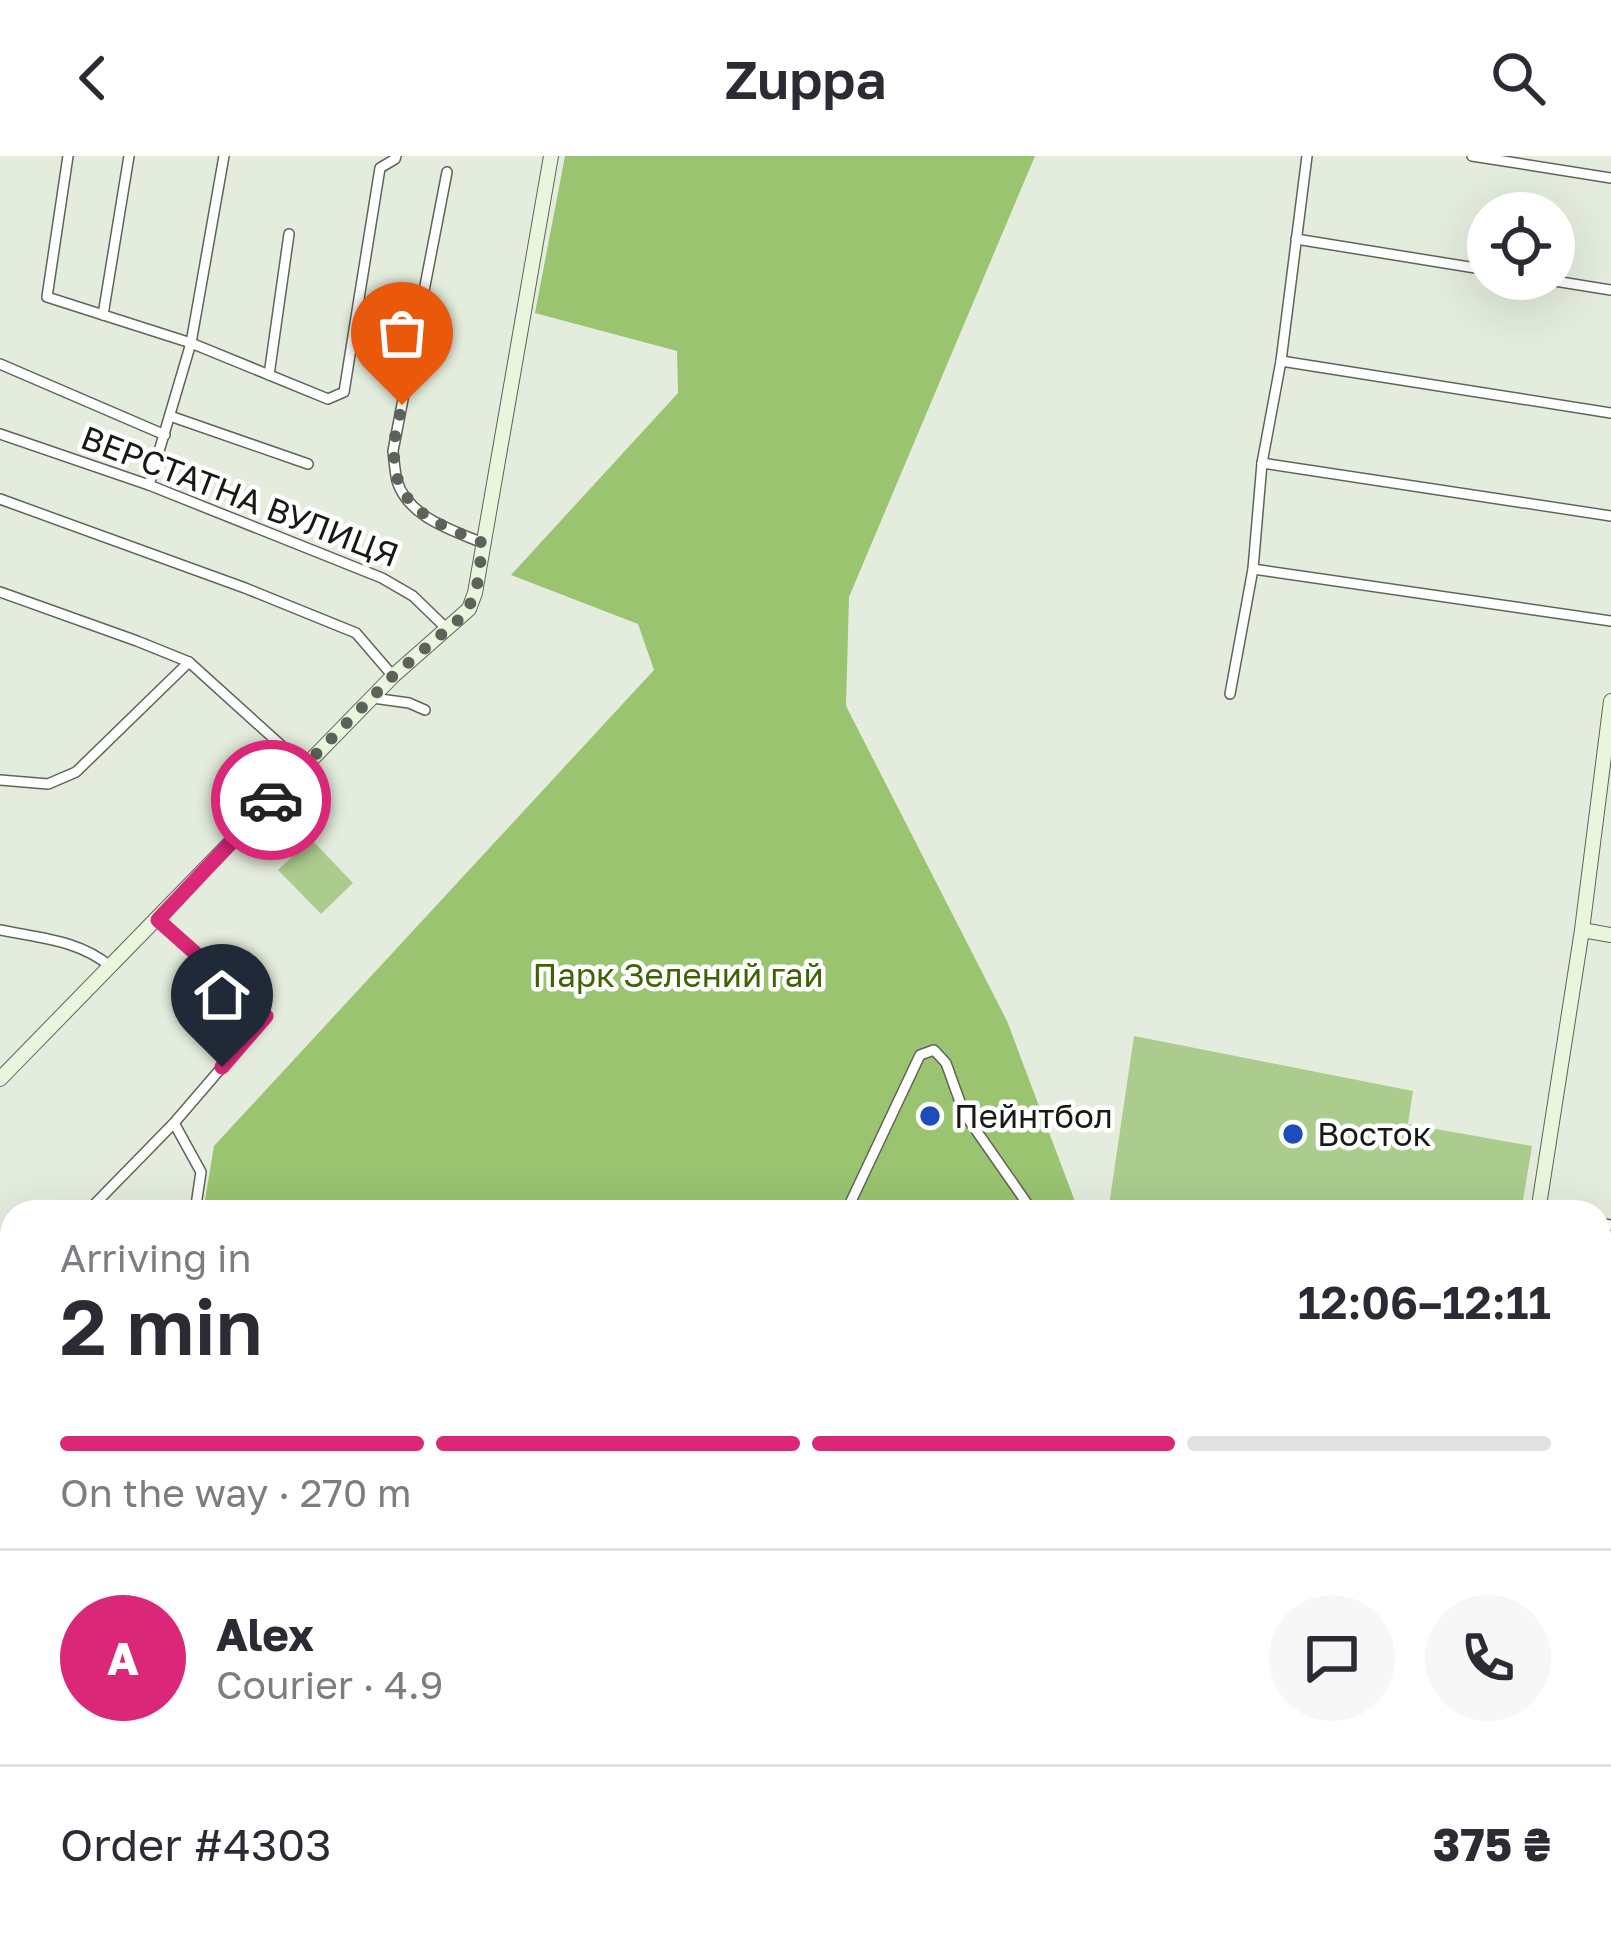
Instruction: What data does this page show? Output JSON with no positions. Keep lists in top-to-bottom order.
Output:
{
  "streets": {
    "street": ["ВЕРСТАТНА ВУЛИЦЯ"]
  },
  "parks": ["Парк Зелений гай"],
  "places": ["Пейнтбол", "Восток"],
  "page": {
    "header": "Zuppa",
    "heading": ["2 min", "Arriving in", "12:06–12:11"],
    "panel": [
      "Alex",
      "Courier · 4.9",
      "Order #4303",
      "375 ₴"
    ],
    "bar": "On the way · 270 m",
    "round": "A"
  }
}
